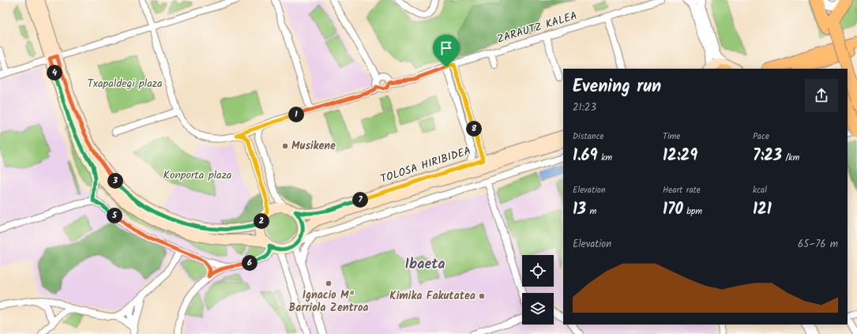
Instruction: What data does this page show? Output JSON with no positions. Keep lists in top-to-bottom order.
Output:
{
  "streets": {
    "main road": ["TOLOSA HIRIBIDEA"],
    "street": ["ZARAUTZ KALEA"]
  },
  "districts": ["Ibaeta"],
  "parks": ["Txapaldegi plaza", "Konporta plaza"],
  "places": ["Musikene", "Ignacio Mª Barriola Zentroa", "Kimika Fakutatea"],
  "page": {
    "pins": [
      "4",
      "1",
      "8",
      "3",
      "7",
      "5",
      "2",
      "6"
    ],
    "heading": ["Evening run", "21:23"],
    "stats": [
      ["Distance", "1.69 km"],
      ["Time", "12:29"],
      ["Pace", "7:23 /km"],
      ["Elevation", "13 m"],
      ["Heart rate", "170 bpm"],
      ["kcal", "121"]
    ],
    "chart": ["Elevation", "65–76 m"]
  }
}
